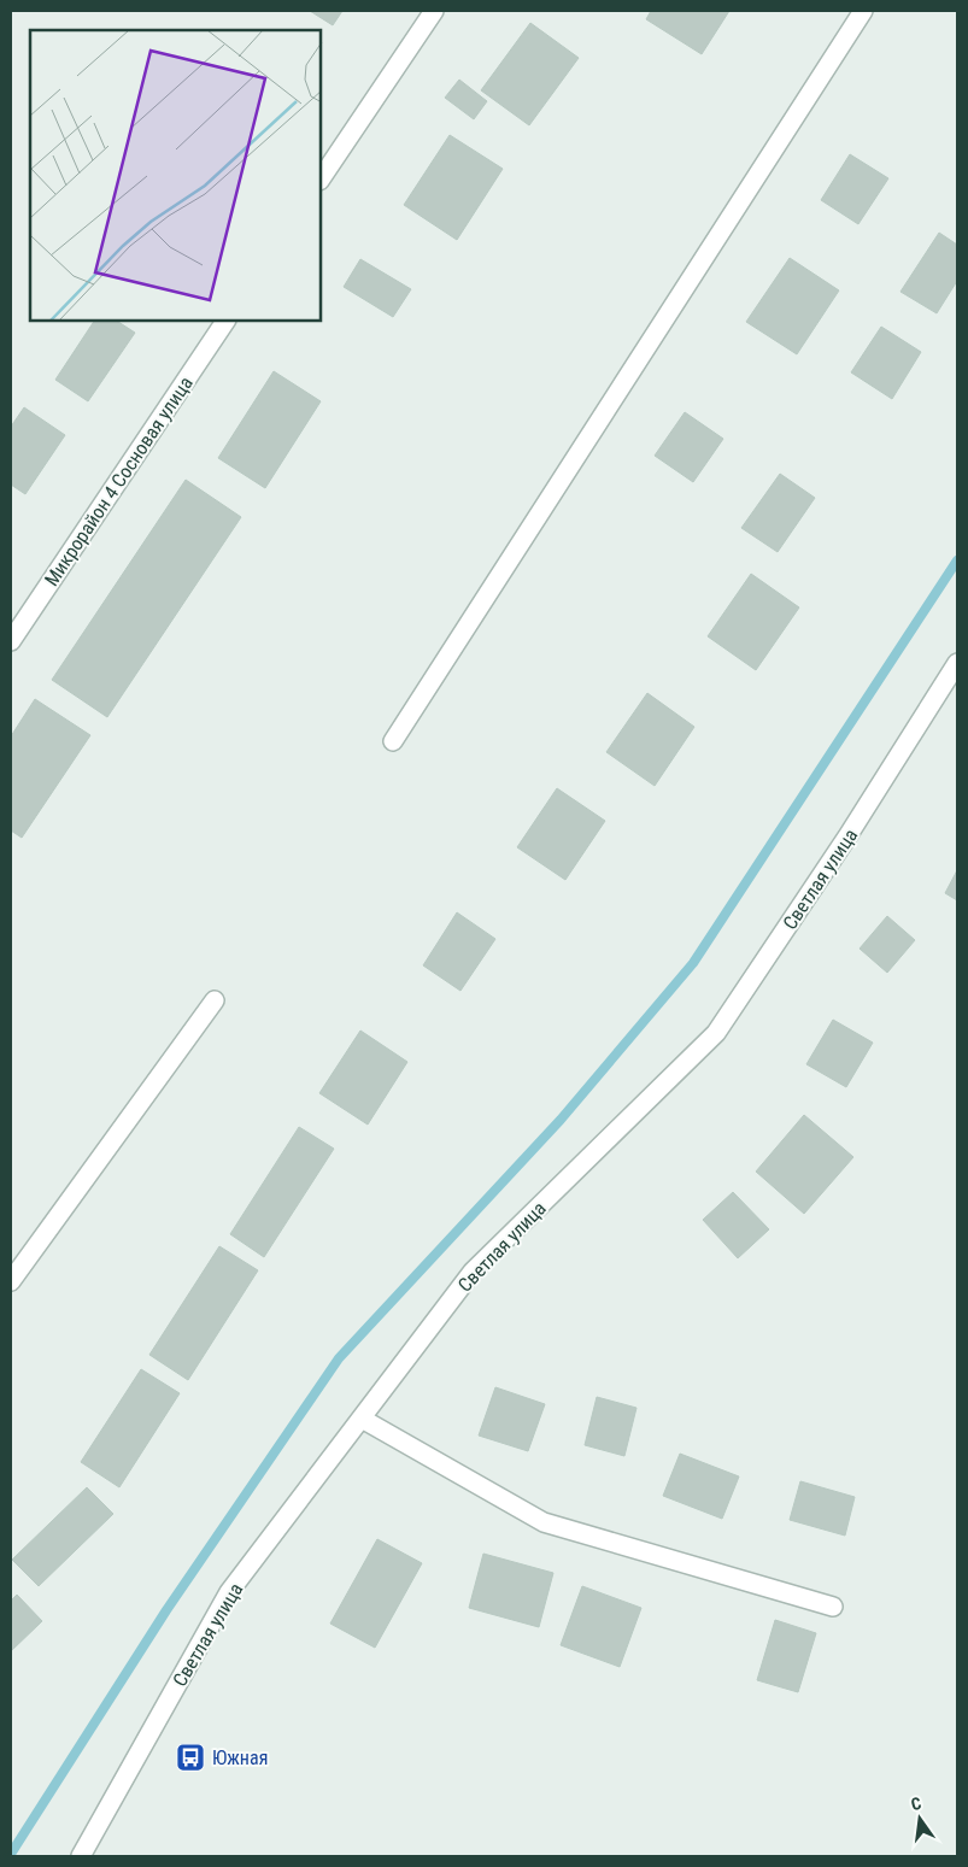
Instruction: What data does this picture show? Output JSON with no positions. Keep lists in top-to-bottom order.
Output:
{
  "streets": {
    "street": ["Микрорайон 4 Сосновая улица", "Светлая улица"]
  },
  "places": {
    "bus stop": ["Южная"]
  },
  "north": "top"
}
